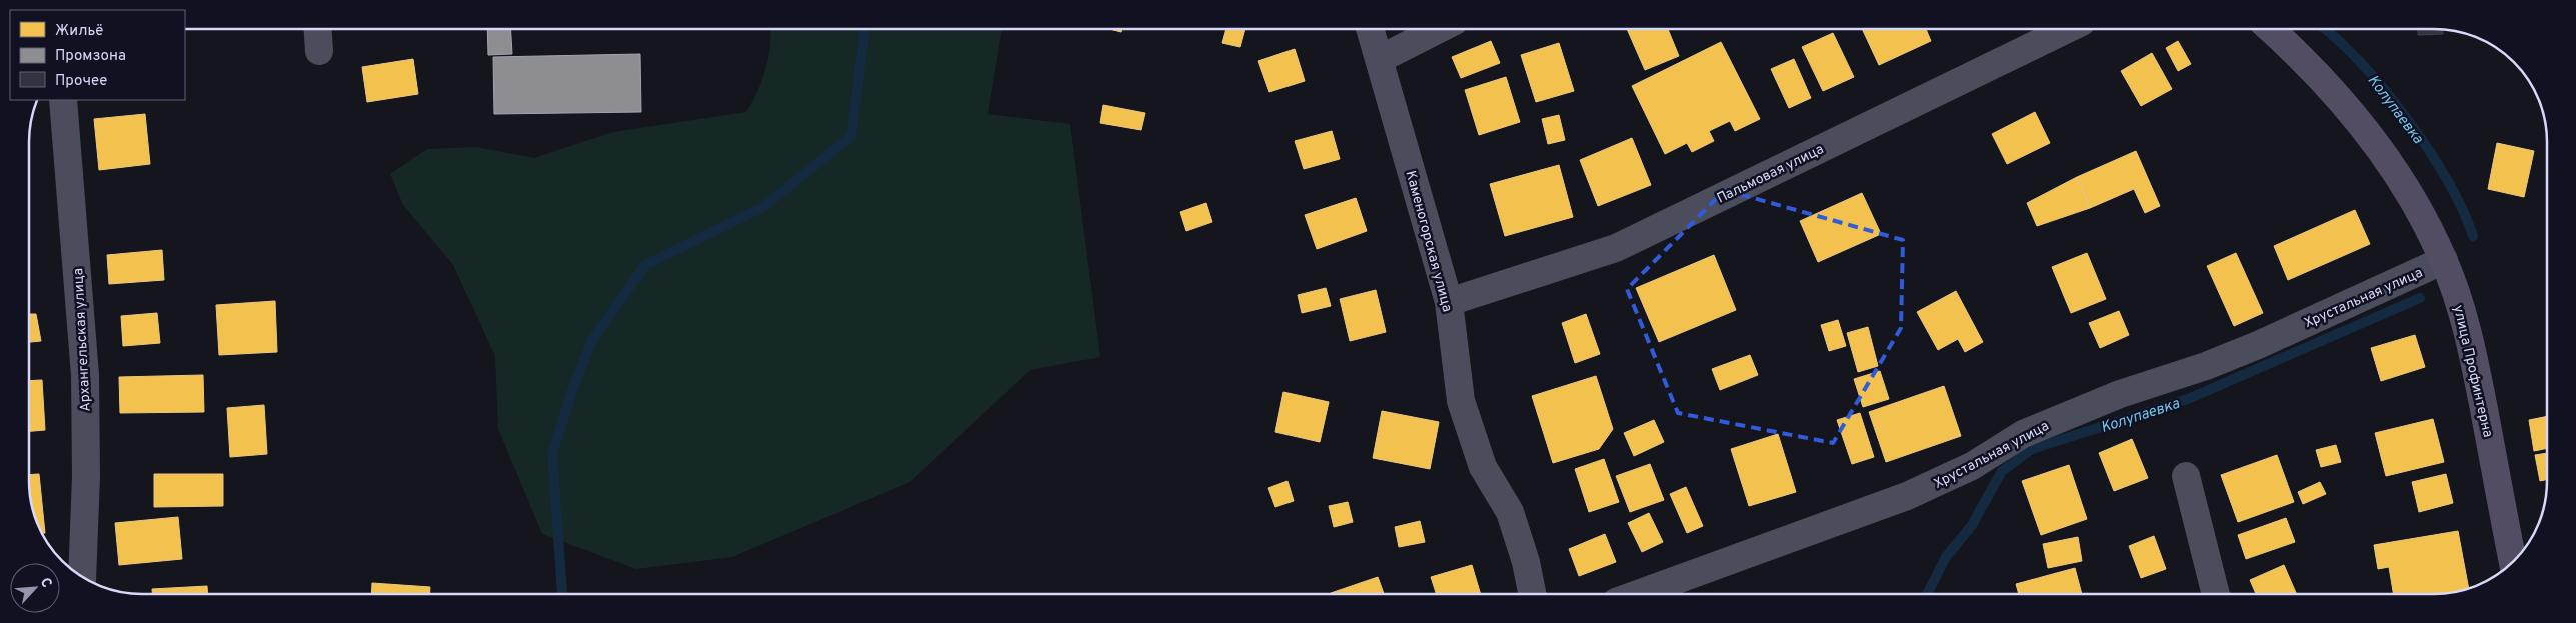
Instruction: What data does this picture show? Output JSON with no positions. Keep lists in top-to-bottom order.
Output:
{
  "streets": {
    "main road": ["улица Профинтерна"],
    "street": [
      "Пальмовая улица",
      "Каменогорская улица",
      "Хрустальная улица",
      "Архангельская улица"
    ]
  },
  "crossings": [
    ["Пальмовая улица", "Каменогорская улица"],
    ["Хрустальная улица", "улица Профинтерна"]
  ],
  "water": ["Колупаевка"],
  "legend": ["Жильё", "Промзона", "Прочее"],
  "north": "top right"
}
